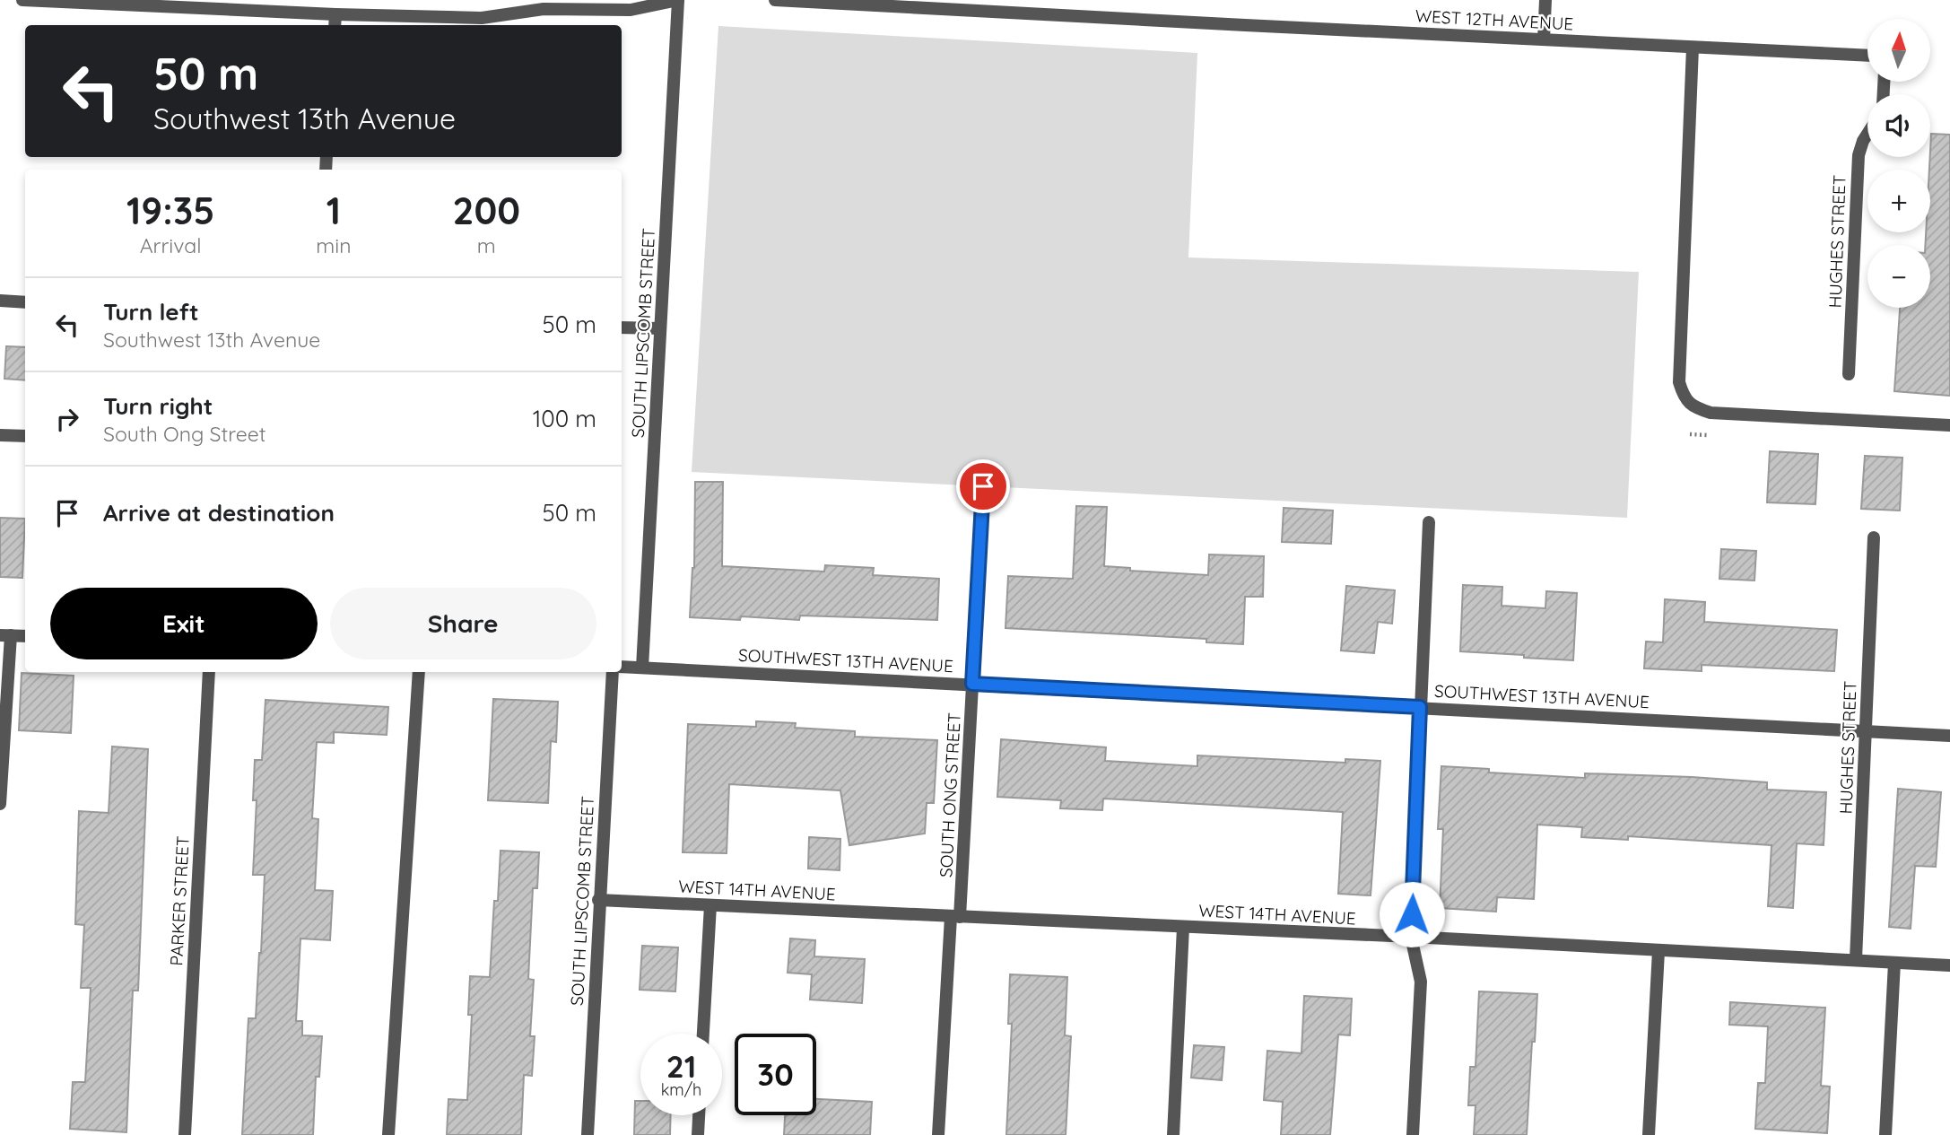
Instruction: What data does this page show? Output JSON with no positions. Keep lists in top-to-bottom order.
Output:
{
  "streets": {
    "street": [
      "WEST 12TH AVENUE",
      "HUGHES STREET",
      "SOUTH LIPSCOMB STREET",
      "SOUTHWEST 13TH AVENUE",
      "SOUTH ONG STREET",
      "WEST 14TH AVENUE",
      "PARKER STREET"
    ]
  },
  "crossings": [
    ["HUGHES STREET", "SOUTHWEST 13TH AVENUE"],
    ["HUGHES STREET", "WEST 14TH AVENUE"],
    ["SOUTH LIPSCOMB STREET", "SOUTHWEST 13TH AVENUE"],
    ["SOUTH LIPSCOMB STREET", "WEST 14TH AVENUE"],
    ["SOUTHWEST 13TH AVENUE", "SOUTH ONG STREET"],
    ["SOUTH ONG STREET", "WEST 14TH AVENUE"]
  ],
  "north": "top",
  "page": {
    "map_buttons": ["+", "−"],
    "turn": ["50 m", "Southwest 13th Avenue"],
    "eta": [
      "19:35",
      "Arrival",
      "1",
      "min",
      "200",
      "m"
    ],
    "list": [
      {
        "name": "Turn left",
        "note": "Southwest 13th Avenue",
        "value": "50 m"
      },
      {
        "name": "Turn right",
        "note": "South Ong Street",
        "value": "100 m"
      },
      {
        "name": "Arrive at destination",
        "value": "50 m"
      }
    ],
    "buttons": ["Exit", "Share"],
    "speed": "21 km/h",
    "limit": "30"
  }
}
